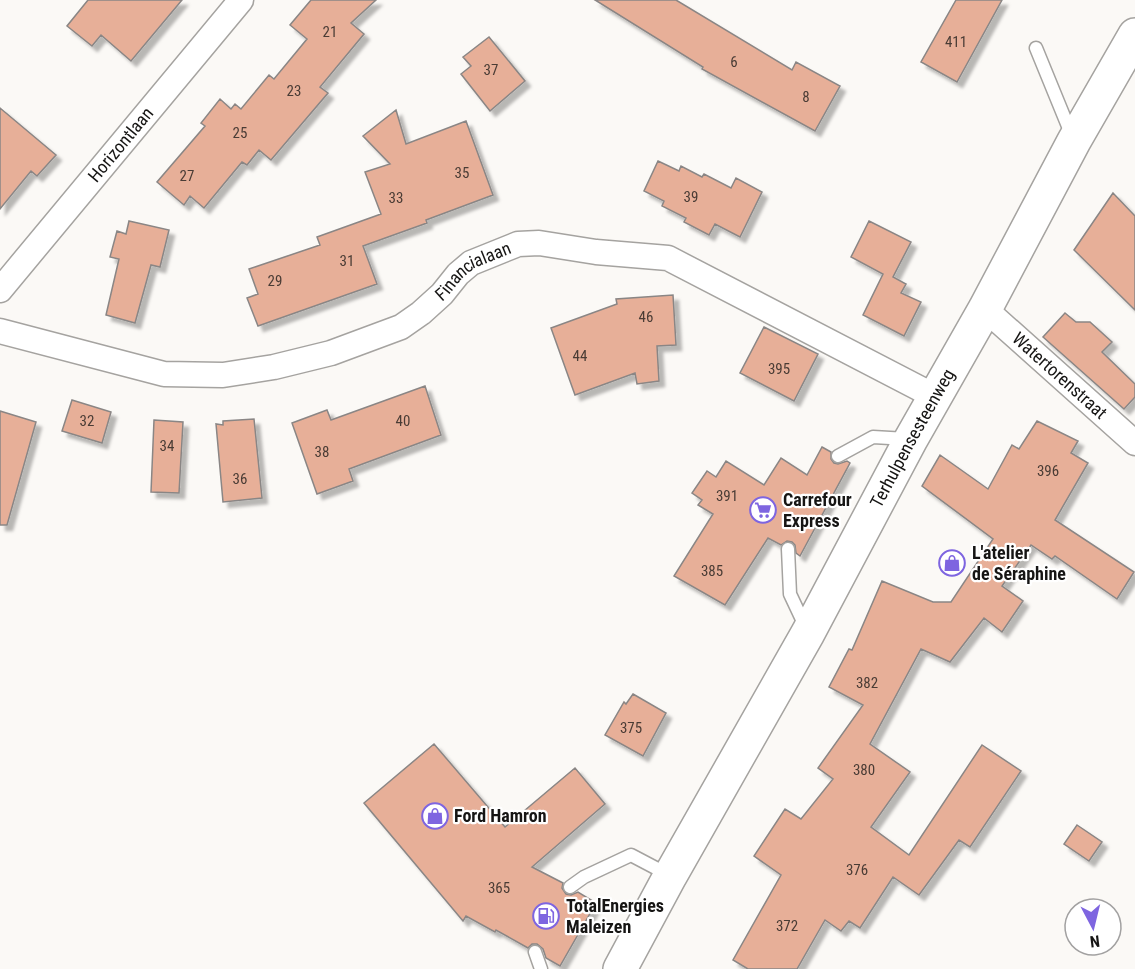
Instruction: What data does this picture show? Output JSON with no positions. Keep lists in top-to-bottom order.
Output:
{
  "streets": {
    "main road": ["Terhulpensesteenweg"],
    "street": ["Horizontlaan", "Financialaan", "Watertorenstraat"]
  },
  "crossings": [
    ["Financialaan", "Terhulpensesteenweg"],
    ["Watertorenstraat", "Terhulpensesteenweg"]
  ],
  "places": {
    "supermarket": ["Carrefour Express"],
    "shop": ["L'atelier de Séraphine", "Ford Hamron"],
    "fuel station": ["TotalEnergies Maleizen"]
  },
  "house_numbers": [
    "21",
    "411",
    "6",
    "37",
    "23",
    "8",
    "25",
    "35",
    "27",
    "39",
    "33",
    "31",
    "29",
    "46",
    "44",
    "395",
    "32",
    "40",
    "34",
    "38",
    "396",
    "36",
    "391",
    "385",
    "382",
    "375",
    "380",
    "376",
    "365",
    "372"
  ],
  "north": "bottom"
}
